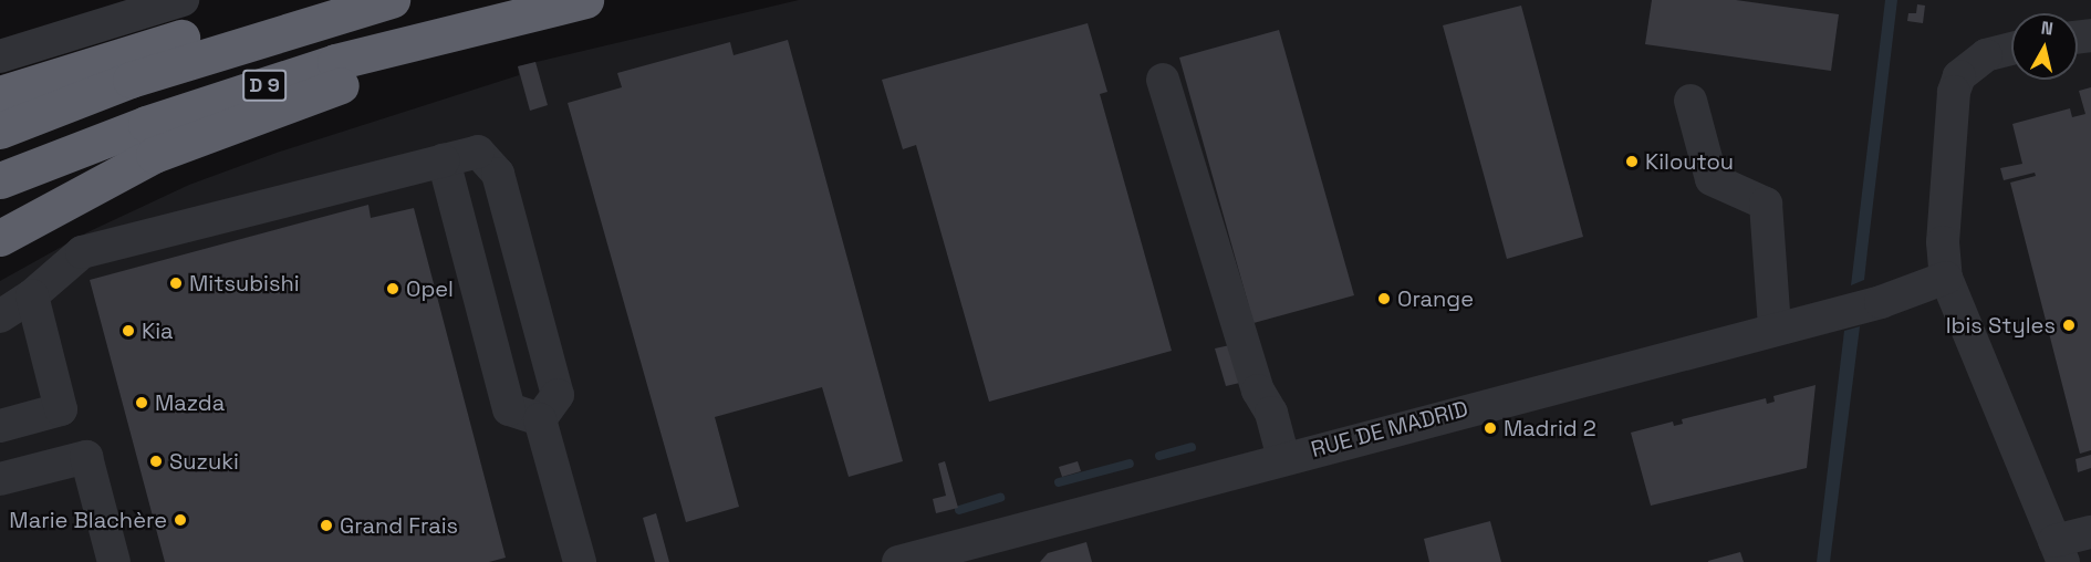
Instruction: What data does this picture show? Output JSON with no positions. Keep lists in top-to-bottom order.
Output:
{
  "streets": {
    "highway": ["D 9"],
    "street": ["RUE DE MADRID"]
  },
  "places": [
    "Kiloutou",
    "Mitsubishi",
    "Opel",
    "Orange",
    "Ibis Styles",
    "Kia",
    "Mazda",
    "Madrid 2",
    "Suzuki",
    "Marie Blachère",
    "Grand Frais"
  ],
  "north": "top"
}
